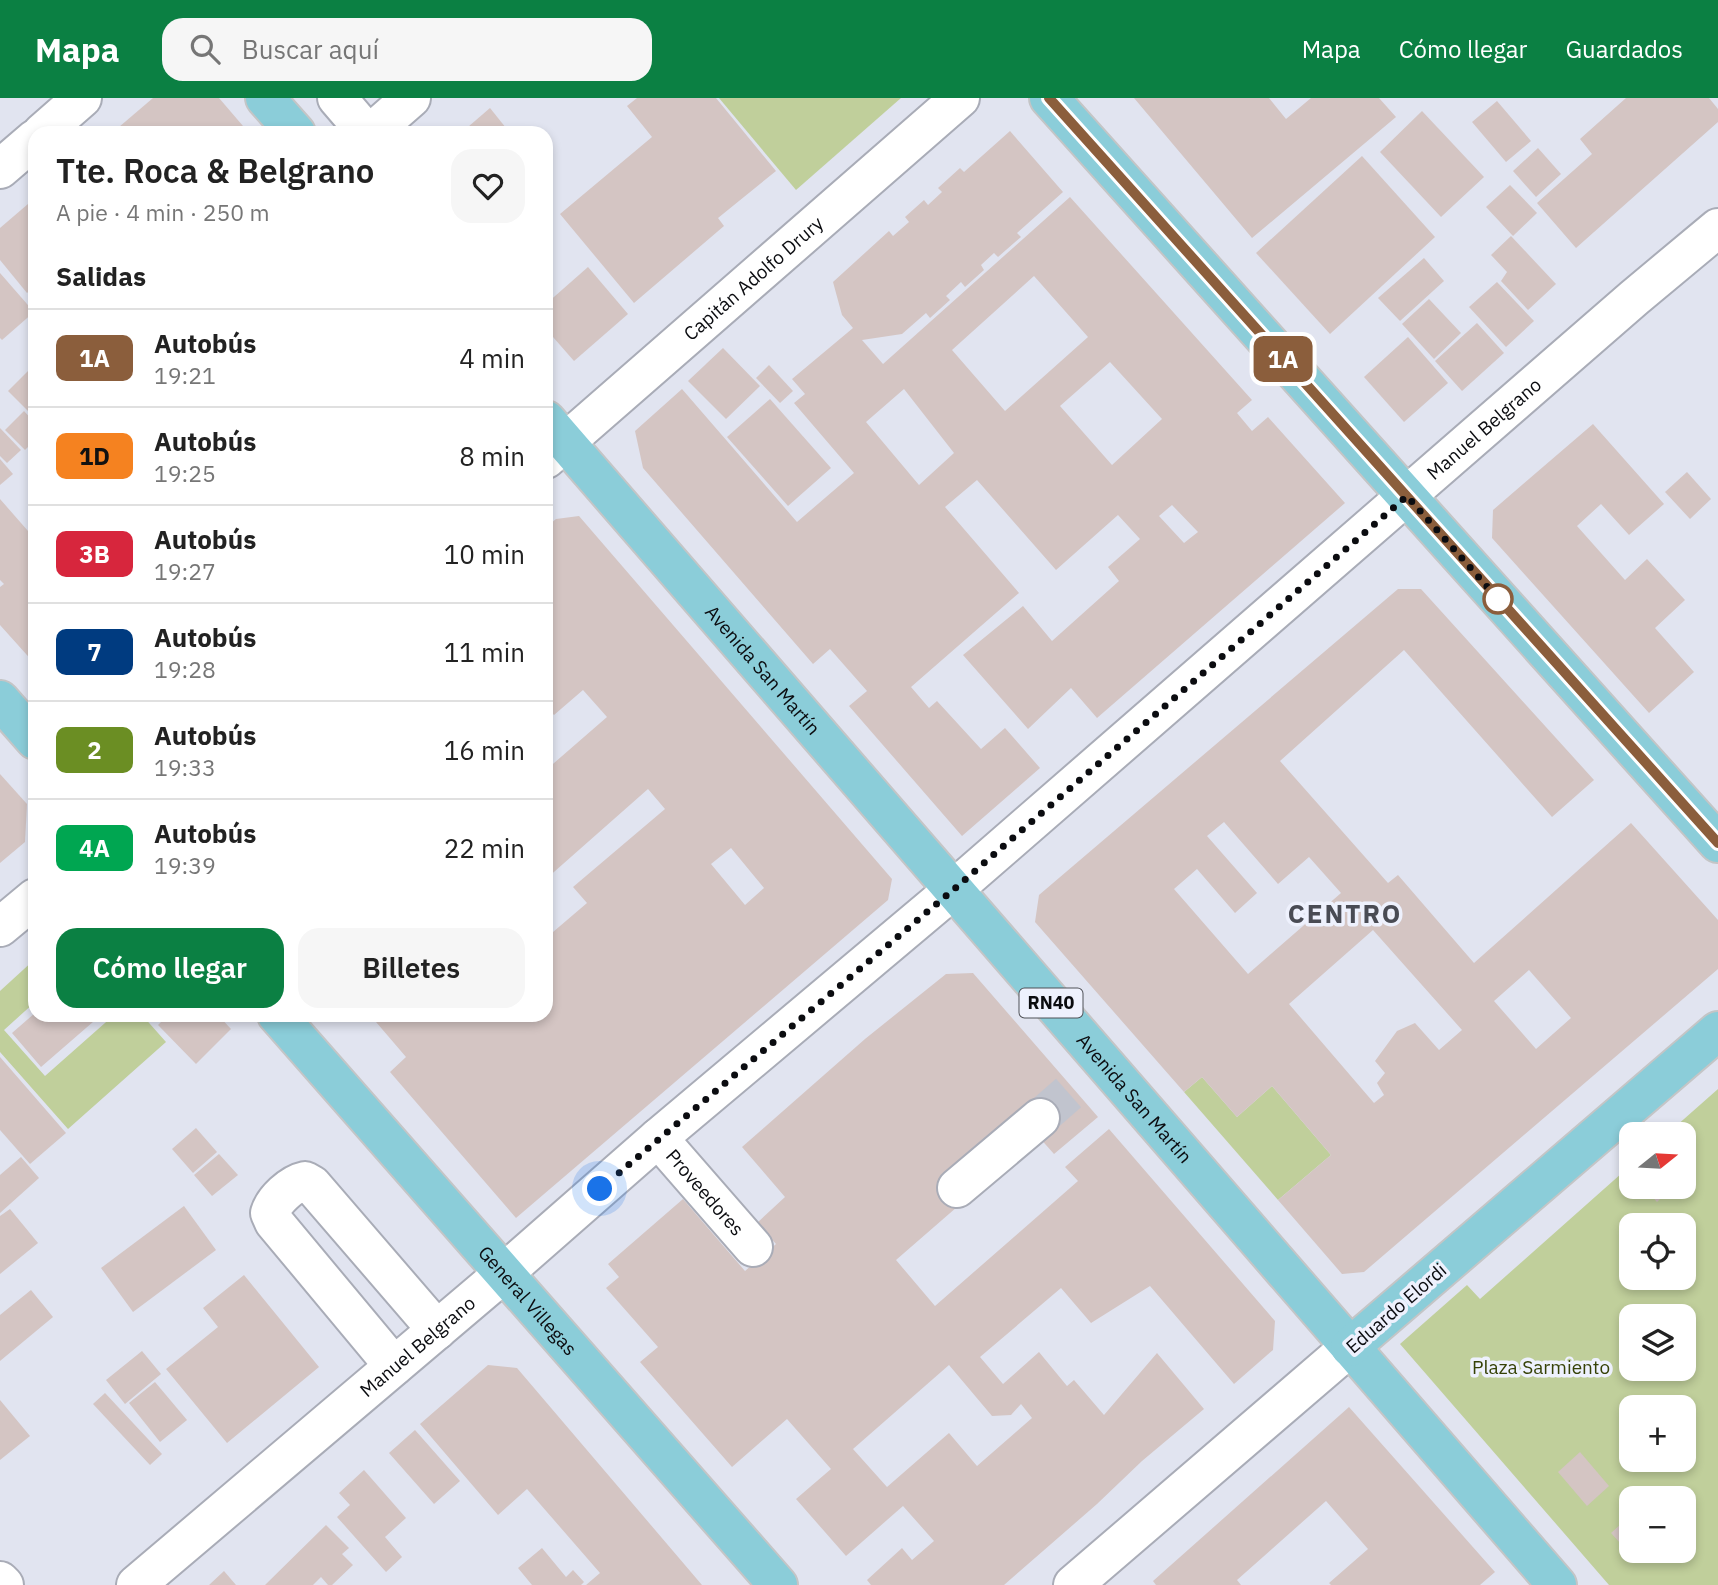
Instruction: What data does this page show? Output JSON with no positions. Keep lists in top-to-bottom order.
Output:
{
  "streets": {
    "main road": [
      "Avenida San Martín",
      "RN40",
      "General Villegas",
      "Eduardo Elordi"
    ],
    "street": ["Capitán Adolfo Drury", "Manuel Belgrano", "Proveedores"]
  },
  "crossings": [
    ["Manuel Belgrano", "Avenida San Martín"],
    ["Manuel Belgrano", "Proveedores"],
    ["Manuel Belgrano", "General Villegas"],
    ["Avenida San Martín", "Eduardo Elordi"]
  ],
  "districts": ["CENTRO"],
  "parks": ["Plaza Sarmiento"],
  "lines": ["bus line 1A"],
  "north": "right",
  "page": {
    "header": "Mapa",
    "search": "Buscar aquí",
    "nav": ["Mapa", "Cómo llegar", "Guardados"],
    "on_map": "1A",
    "heading": [
      ["Tte. Roca & Belgrano", "A pie · 4 min · 250 m"],
      "Salidas"
    ],
    "list": [
      {
        "mark": "1A",
        "name": "Autobús",
        "note": "19:21",
        "value": "4 min"
      },
      {
        "mark": "1D",
        "name": "Autobús",
        "note": "19:25",
        "value": "8 min"
      },
      {
        "mark": "3B",
        "name": "Autobús",
        "note": "19:27",
        "value": "10 min"
      },
      {
        "mark": "7",
        "name": "Autobús",
        "note": "19:28",
        "value": "11 min"
      },
      {
        "mark": "2",
        "name": "Autobús",
        "note": "19:33",
        "value": "16 min"
      },
      {
        "mark": "4A",
        "name": "Autobús",
        "note": "19:39",
        "value": "22 min"
      }
    ],
    "buttons": ["Cómo llegar", "Billetes"],
    "map_buttons": ["+", "−"]
  }
}
